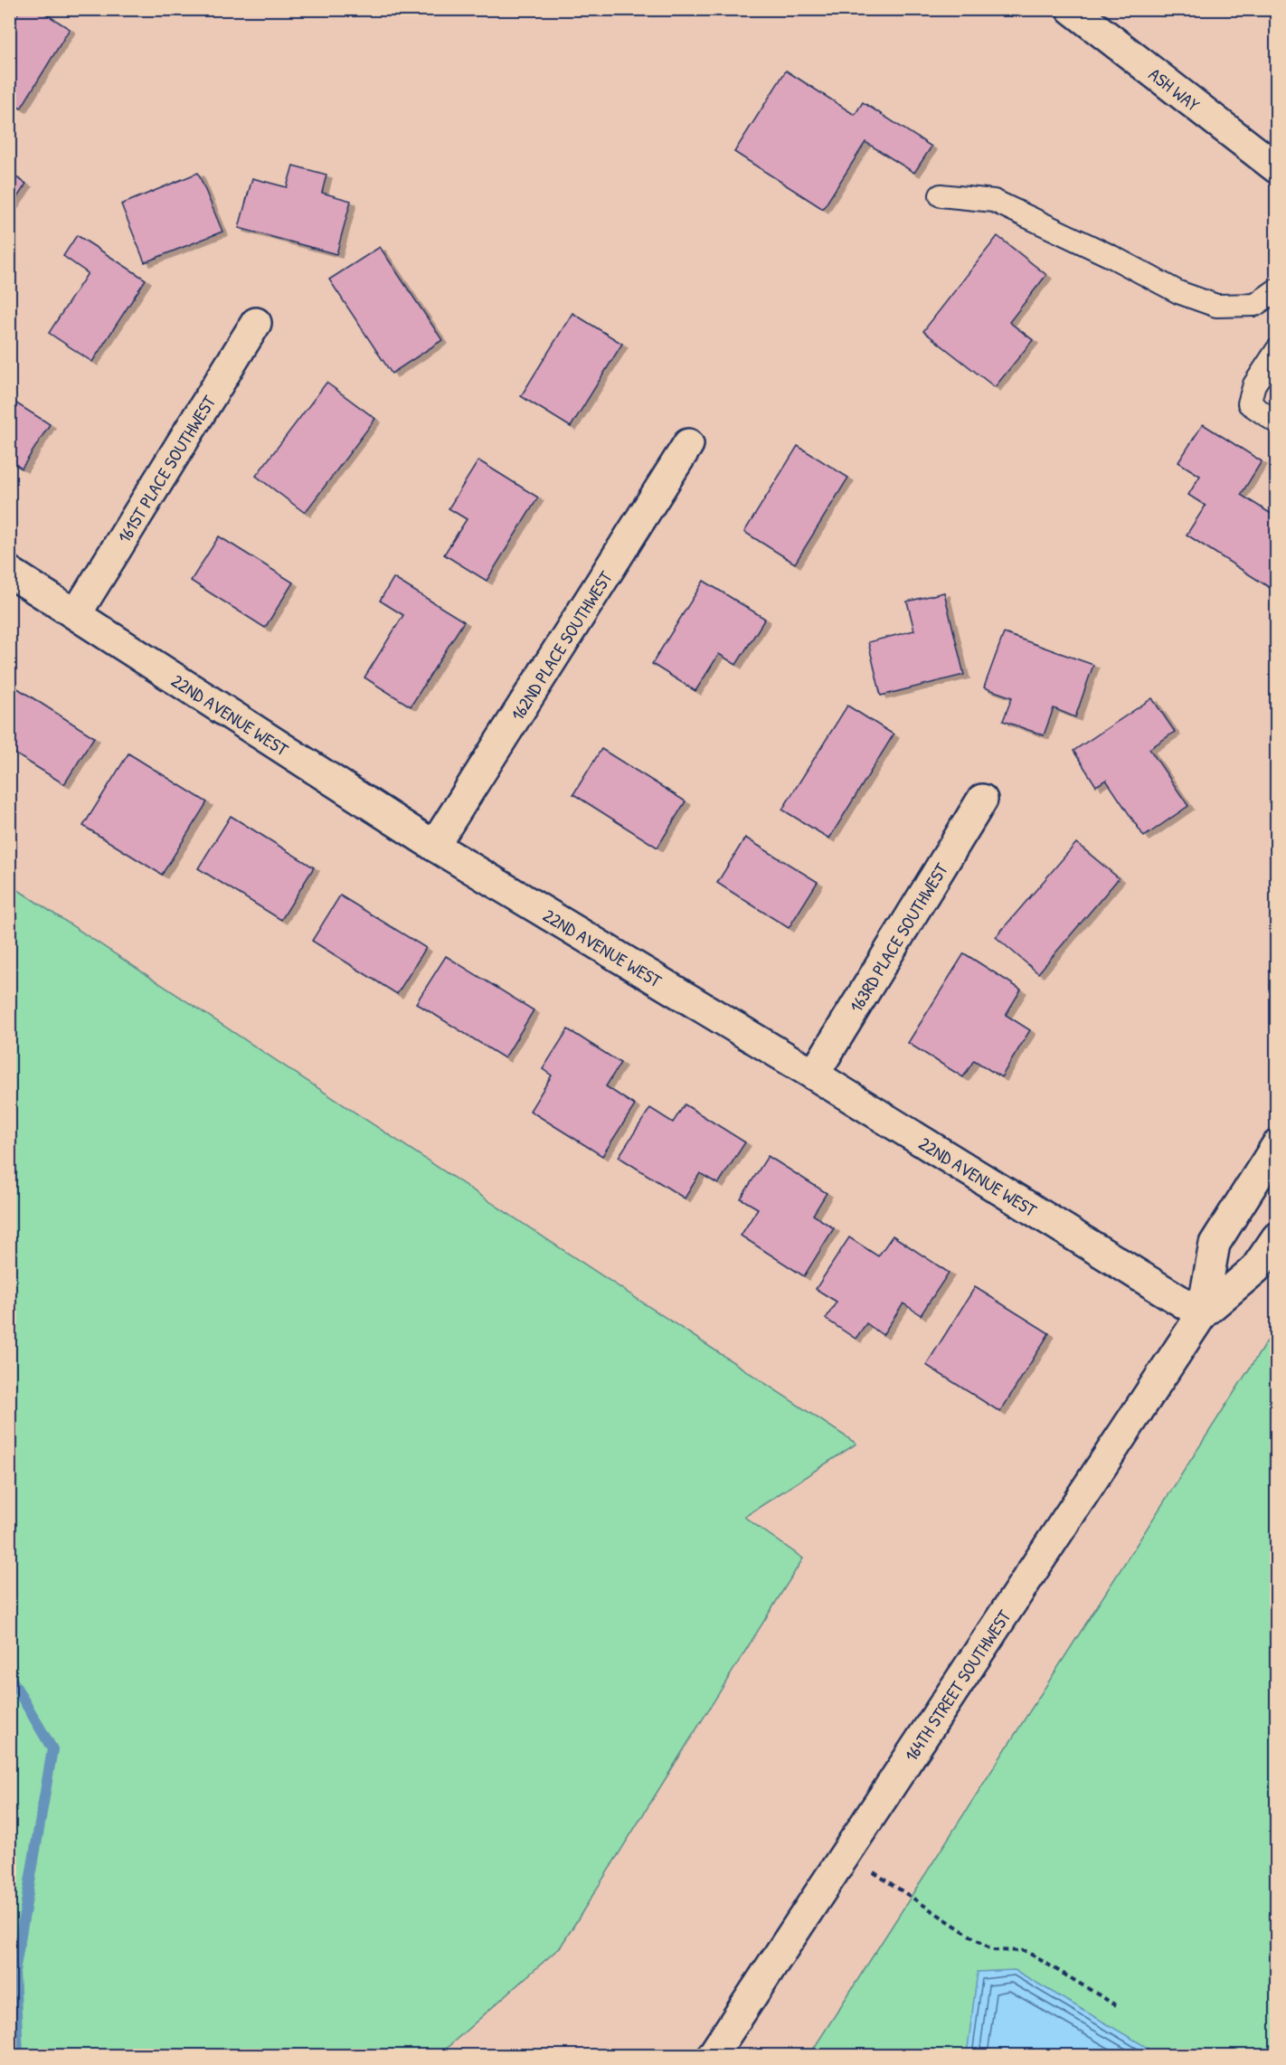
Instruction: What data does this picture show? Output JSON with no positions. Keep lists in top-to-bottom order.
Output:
{
  "streets": {
    "street": [
      "ASH WAY",
      "161ST PLACE SOUTHWEST",
      "162ND PLACE SOUTHWEST",
      "22ND AVENUE WEST",
      "163RD PLACE SOUTHWEST",
      "164TH STREET SOUTHWEST"
    ]
  },
  "crossings": [
    ["161ST PLACE SOUTHWEST", "22ND AVENUE WEST"],
    ["162ND PLACE SOUTHWEST", "22ND AVENUE WEST"],
    ["22ND AVENUE WEST", "163RD PLACE SOUTHWEST"],
    ["22ND AVENUE WEST", "164TH STREET SOUTHWEST"]
  ]
}
